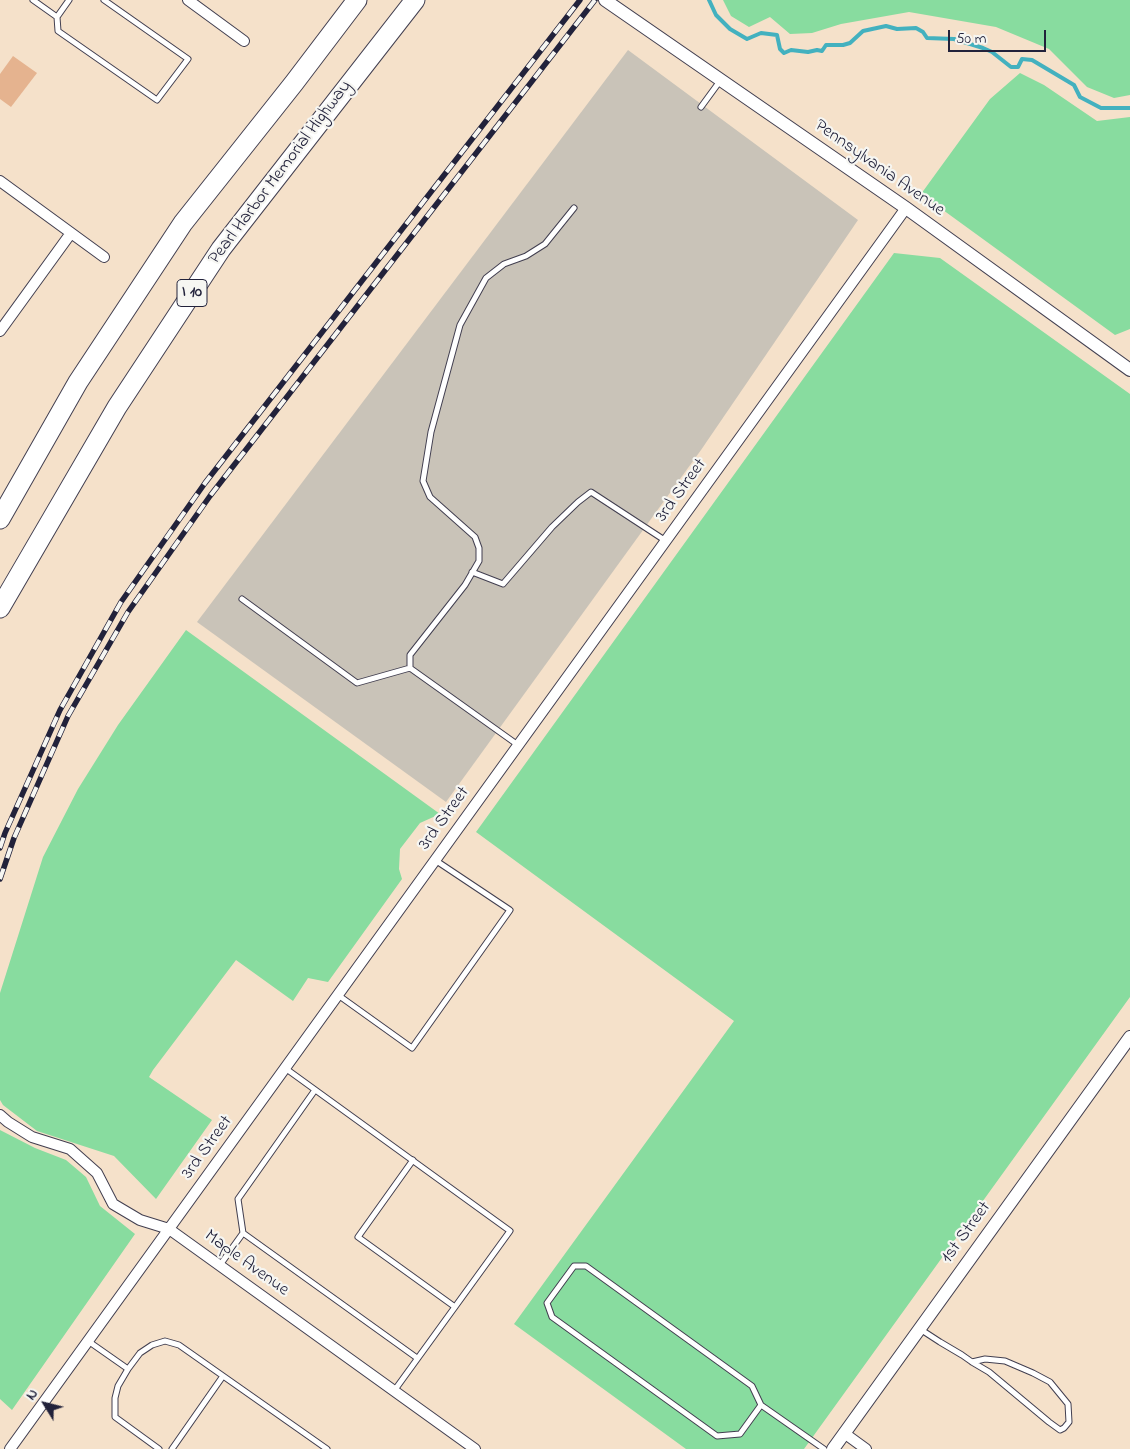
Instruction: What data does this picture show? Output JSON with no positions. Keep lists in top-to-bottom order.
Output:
{
  "streets": {
    "highway": ["Pearl Harbor Memorial Highway", "I 10"],
    "street": [
      "Pennsylvania Avenue",
      "3rd Street",
      "1st Street",
      "Maple Avenue"
    ]
  },
  "crossings": [
    ["Pennsylvania Avenue", "3rd Street"],
    ["3rd Street", "Maple Avenue"]
  ],
  "scale_bar": "50 m",
  "north": "top left"
}
